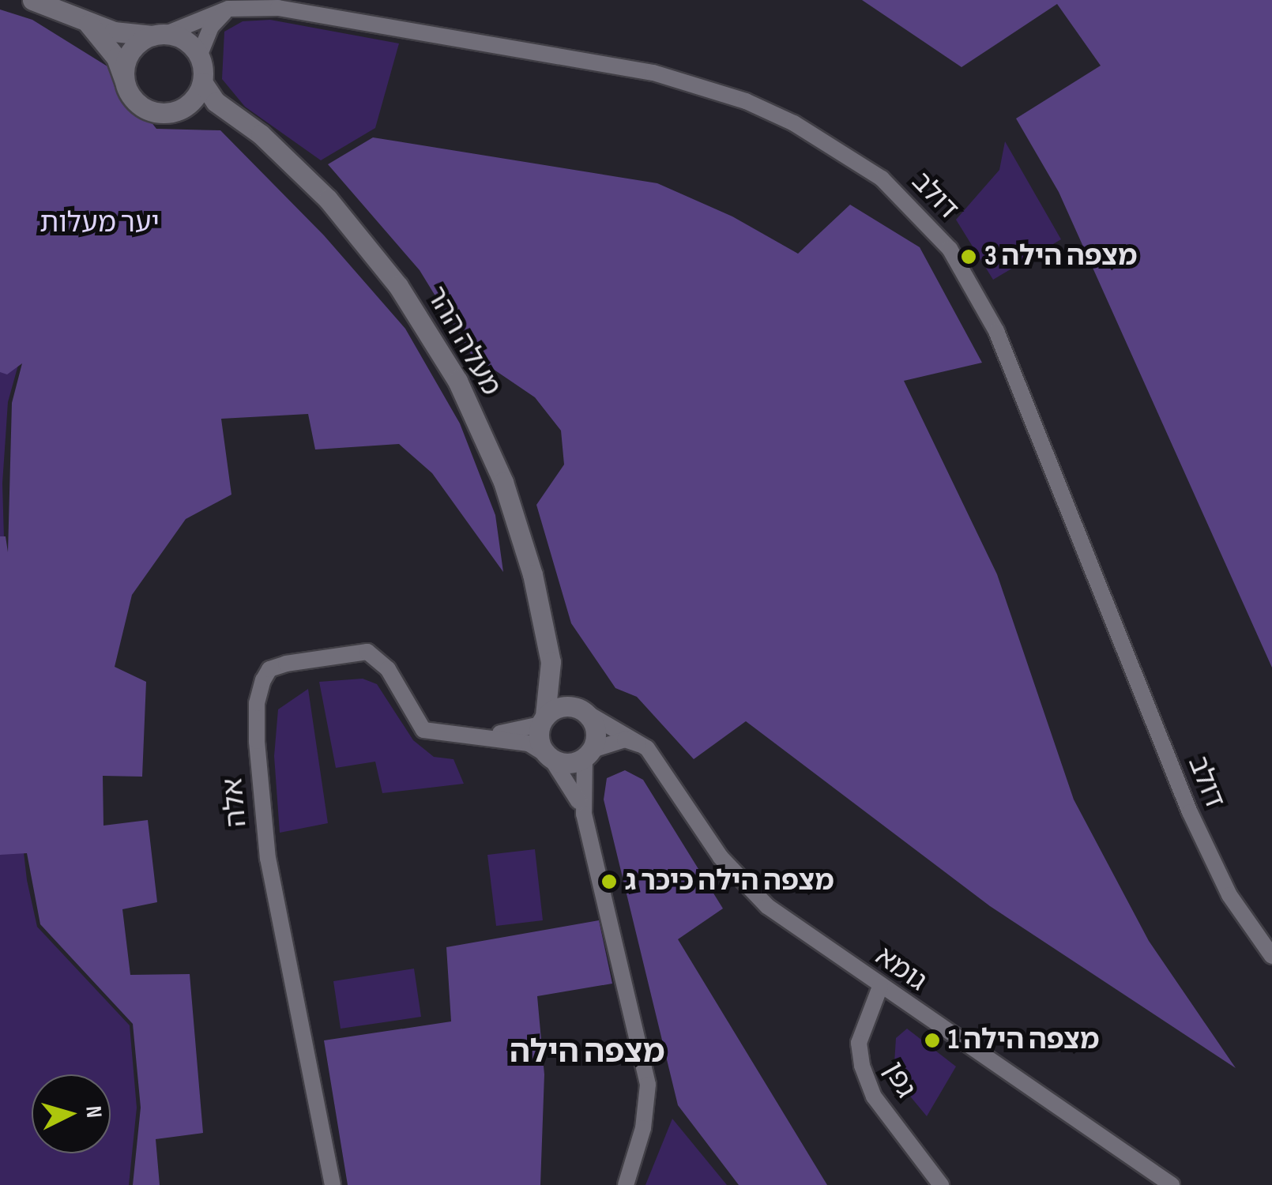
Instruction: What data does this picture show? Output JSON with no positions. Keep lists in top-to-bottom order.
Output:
{
  "streets": {
    "street": [
      "דולב",
      "מעלה ההר",
      "אלה",
      "גומא",
      "גפן"
    ]
  },
  "crossings": [
    ["דולב", "מעלה ההר"],
    ["מעלה ההר", "אלה"],
    ["גומא", "גפן"]
  ],
  "districts": ["מצפה הילה"],
  "parks": ["יער מעלות"],
  "places": ["מצפה הילה 3", "מצפה הילה כיכר ג", "מצפה הילה 1"],
  "north": "right"
}
